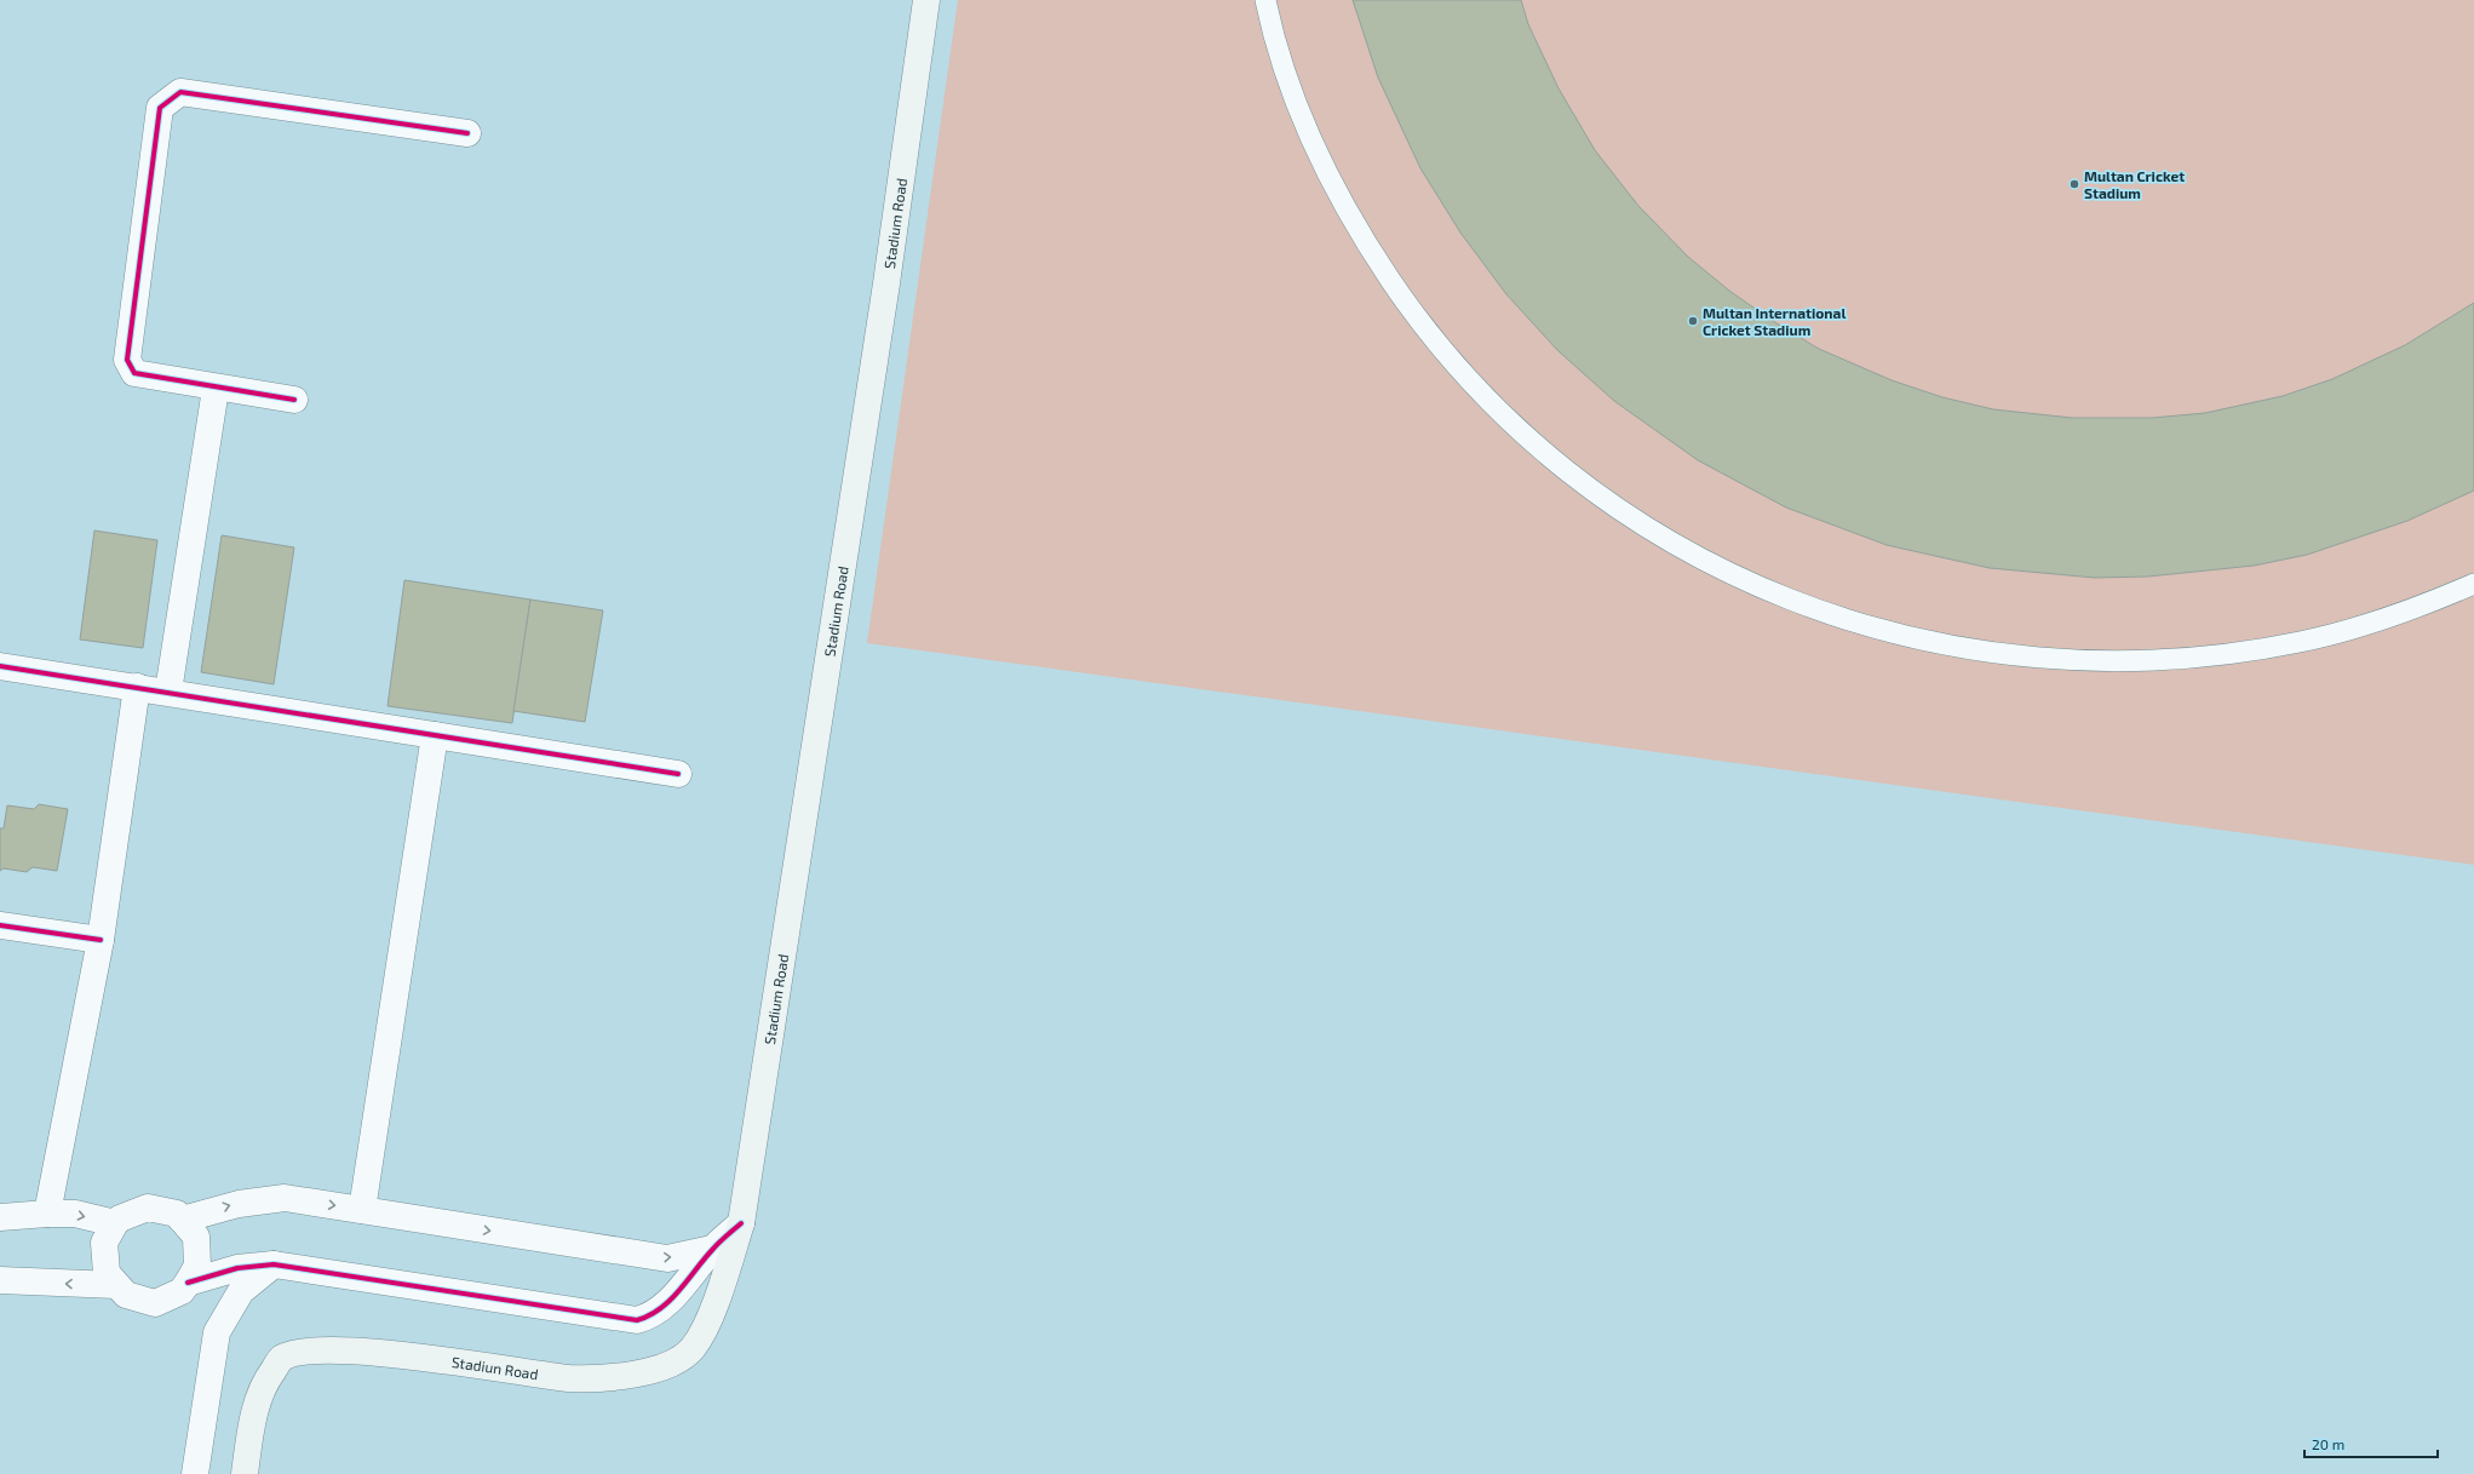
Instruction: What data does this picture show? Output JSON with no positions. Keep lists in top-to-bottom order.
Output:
{
  "streets": {
    "main road": ["Stadium Road", "Stadiun Road"]
  },
  "crossings": [
    ["Stadium Road", "Stadiun Road"]
  ],
  "places": ["Multan Cricket Stadium", "Multan International Cricket Stadium"],
  "scale_bar": "20 m"
}
